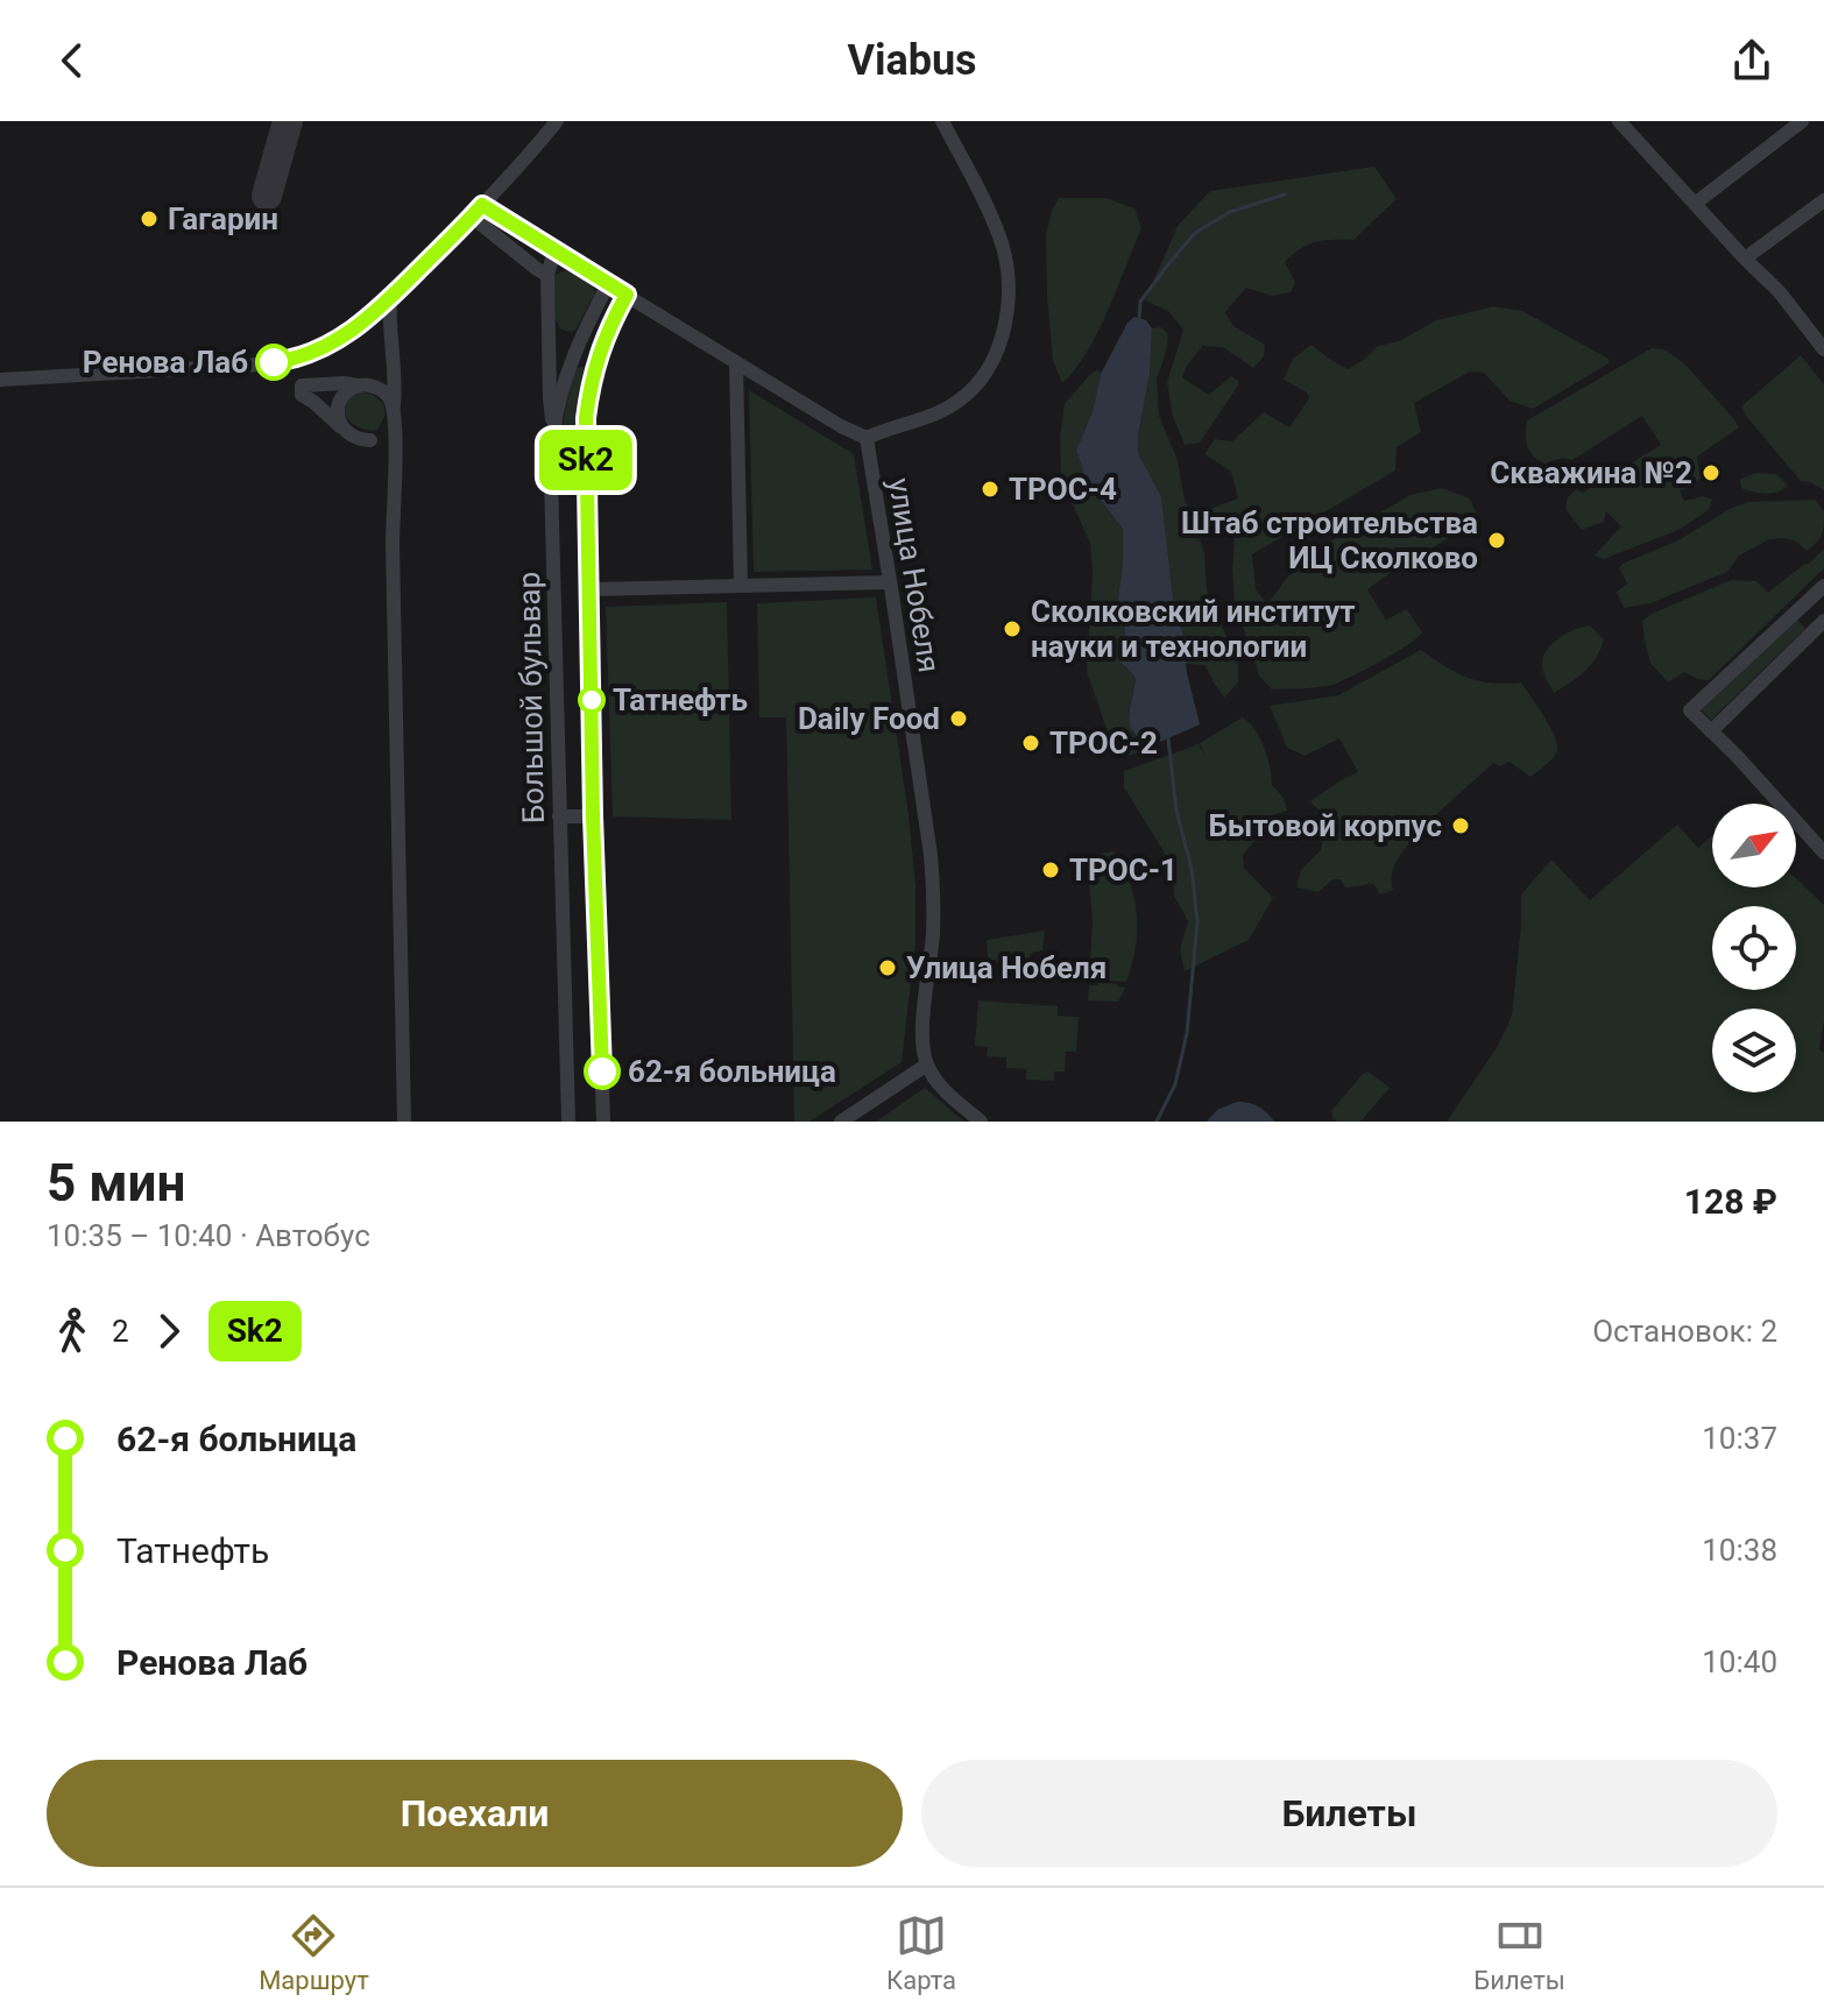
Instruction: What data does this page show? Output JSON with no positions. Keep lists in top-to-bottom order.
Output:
{
  "streets": {
    "street": ["улица Нобеля", "Большой бульвар"]
  },
  "crossings": [
    ["улица Нобеля", "Большой бульвар"]
  ],
  "places": [
    "Гагарин",
    "Ренова Лаб",
    "Скважина №2",
    "TPOC-4",
    "Штаб строительства ИЦ Сколково",
    "Сколковский институт науки и технологии",
    "Татнефть",
    "Daily Food",
    "TPOC-2",
    "Бытовой корпус",
    "TPOC-1",
    "Улица Нобеля",
    "62-я больница"
  ],
  "lines": ["bus line Sk2"],
  "north": "top right",
  "page": {
    "header": "Viabus",
    "on_map": "Sk2",
    "heading": ["5 мин", "10:35 – 10:40 · Автобус", "128 ₽"],
    "legs": ["2", "Sk2", "Остановок: 2"],
    "list": [
      {
        "name": "62-я больница",
        "value": "10:37"
      },
      {
        "name": "Татнефть",
        "value": "10:38"
      },
      {
        "name": "Ренова Лаб",
        "value": "10:40"
      }
    ],
    "buttons": ["Поехали", "Билеты"],
    "tabs": ["Маршрут", "Карта", "Билеты"]
  }
}
